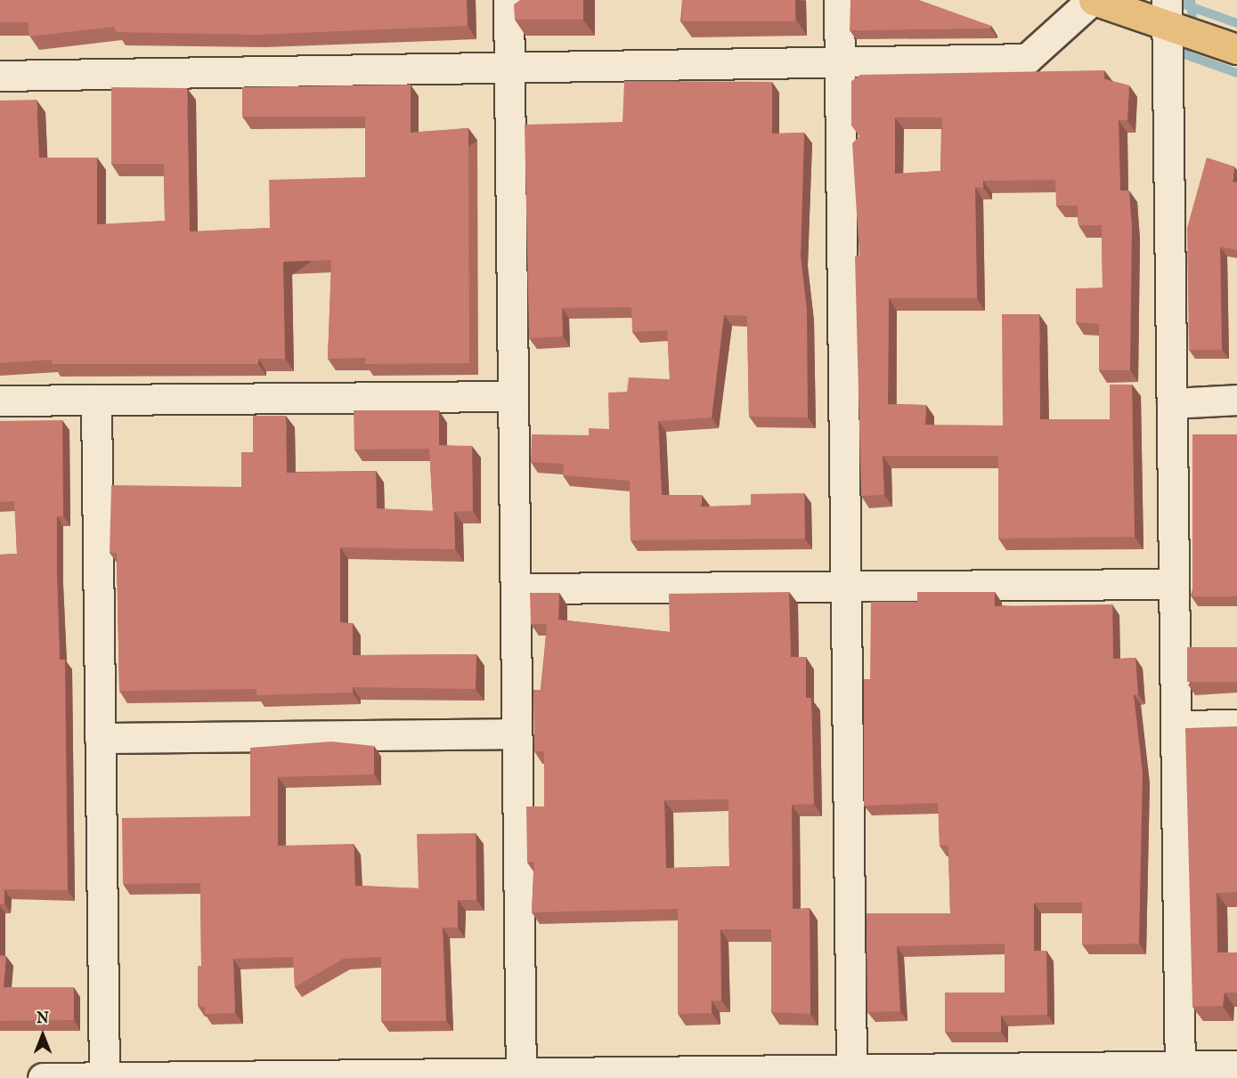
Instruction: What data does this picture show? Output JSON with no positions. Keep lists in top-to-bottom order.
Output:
{
  "north": "top"
}
